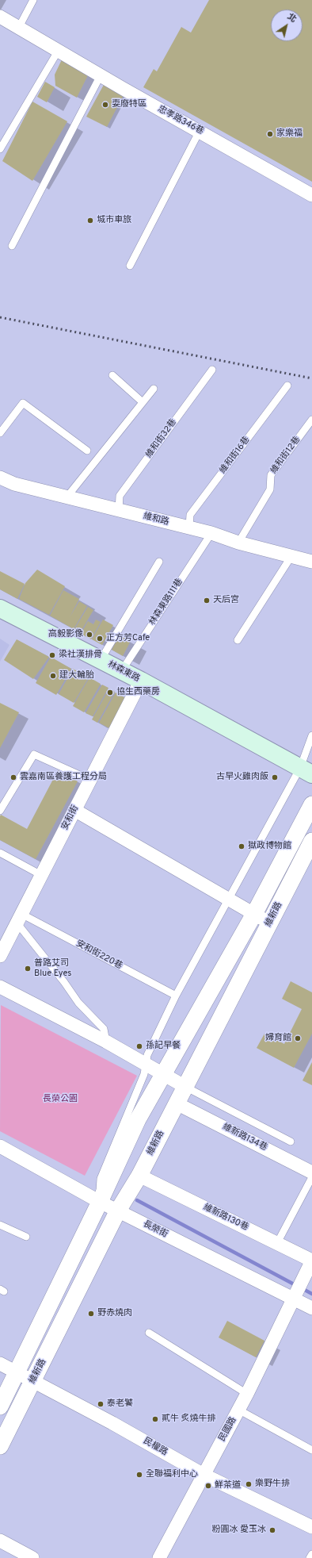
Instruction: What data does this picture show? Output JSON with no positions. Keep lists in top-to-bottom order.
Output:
{
  "streets": {
    "main road": ["林森東路"],
    "street": [
      "忠孝路346巷",
      "維和路",
      "安和街",
      "維新路",
      "維新路134巷",
      "維新路130巷",
      "長榮街",
      "民國路",
      "民權路"
    ],
    "lane": [
      "維和街32巷",
      "維和街16巷",
      "維和街12巷",
      "林森東路111巷",
      "安和街220巷"
    ]
  },
  "crossings": [
    ["維和街32巷", "維和路"],
    ["維和街16巷", "維和路"],
    ["維和街12巷", "維和路"],
    ["維和路", "林森東路111巷"],
    ["林森東路111巷", "林森東路"],
    ["林森東路", "安和街"],
    ["安和街", "安和街220巷"],
    ["維新路", "維新路134巷"],
    ["維新路", "維新路130巷"],
    ["維新路", "長榮街"],
    ["維新路", "民權路"],
    ["維新路130巷", "民國路"],
    ["長榮街", "民國路"],
    ["民國路", "民權路"]
  ],
  "parks": ["長榮公園"],
  "places": [
    "耍廢特區",
    "家樂福",
    "城市車旅",
    "天后宮",
    "高毅影像",
    "正方芳Cafe",
    "梁社漢排骨",
    "建大輪胎",
    "協生西藥房",
    "雲嘉南區養護工程分局",
    "古早火雞肉飯",
    "獄政博物館",
    "普路艾司 Blue Eyes",
    "婦育館",
    "孫記早餐",
    "野赤燒肉",
    "泰老饕",
    "貳牛 炙燒牛排",
    "全聯福利中心",
    "樂野牛排",
    "鮮茶道",
    "粉圓冰 愛玉冰"
  ],
  "north": "top right"
}
